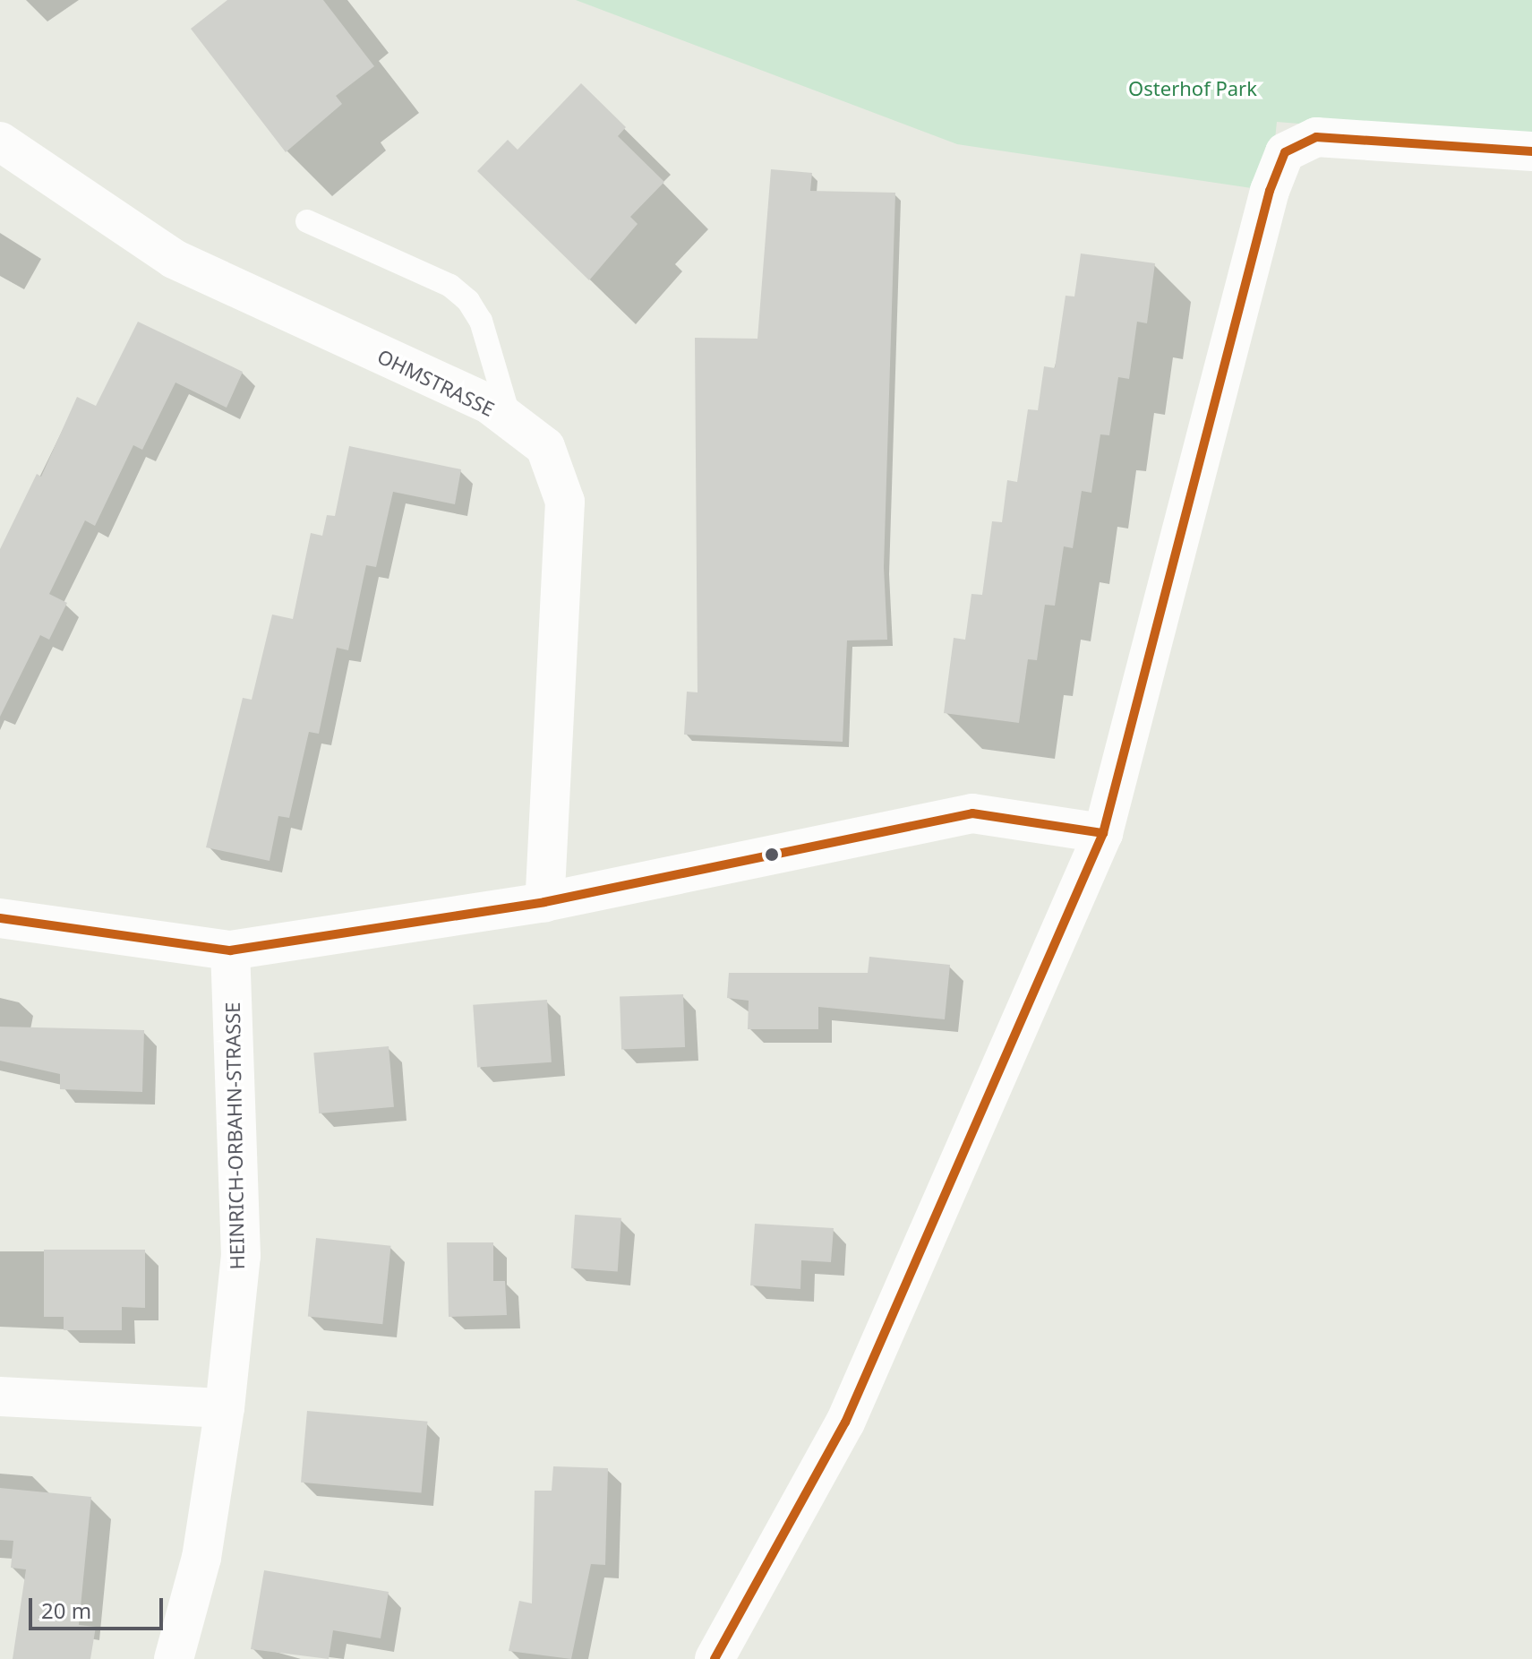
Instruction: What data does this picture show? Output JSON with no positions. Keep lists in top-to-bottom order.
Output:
{
  "streets": {
    "street": ["OHMSTRASSE", "HEINRICH-ORBAHN-STRASSE"]
  },
  "parks": ["Osterhof Park"],
  "scale_bar": "20 m"
}
